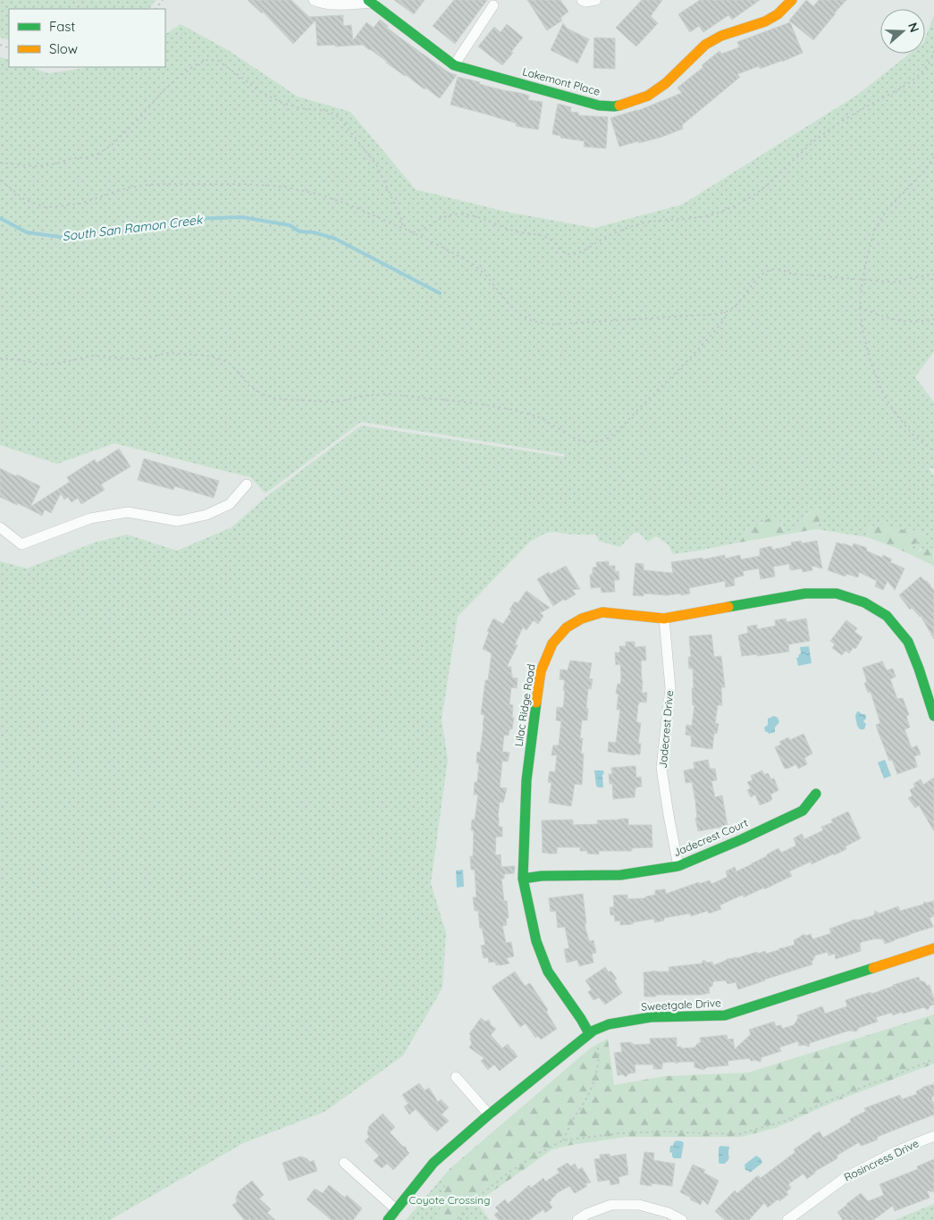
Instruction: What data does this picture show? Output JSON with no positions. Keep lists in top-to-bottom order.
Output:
{
  "streets": {
    "street": [
      "Lakemont Place",
      "Lilac Ridge Road",
      "Jadecrest Drive",
      "Jadecrest Court",
      "Sweetgale Drive",
      "Rosincress Drive"
    ]
  },
  "crossings": [
    ["Lilac Ridge Road", "Jadecrest Drive"],
    ["Lilac Ridge Road", "Jadecrest Court"],
    ["Lilac Ridge Road", "Sweetgale Drive"],
    ["Jadecrest Drive", "Jadecrest Court"]
  ],
  "water": ["South San Ramon Creek"],
  "parks": ["Coyote Crossing"],
  "legend": ["Fast", "Slow"],
  "north": "right"
}
